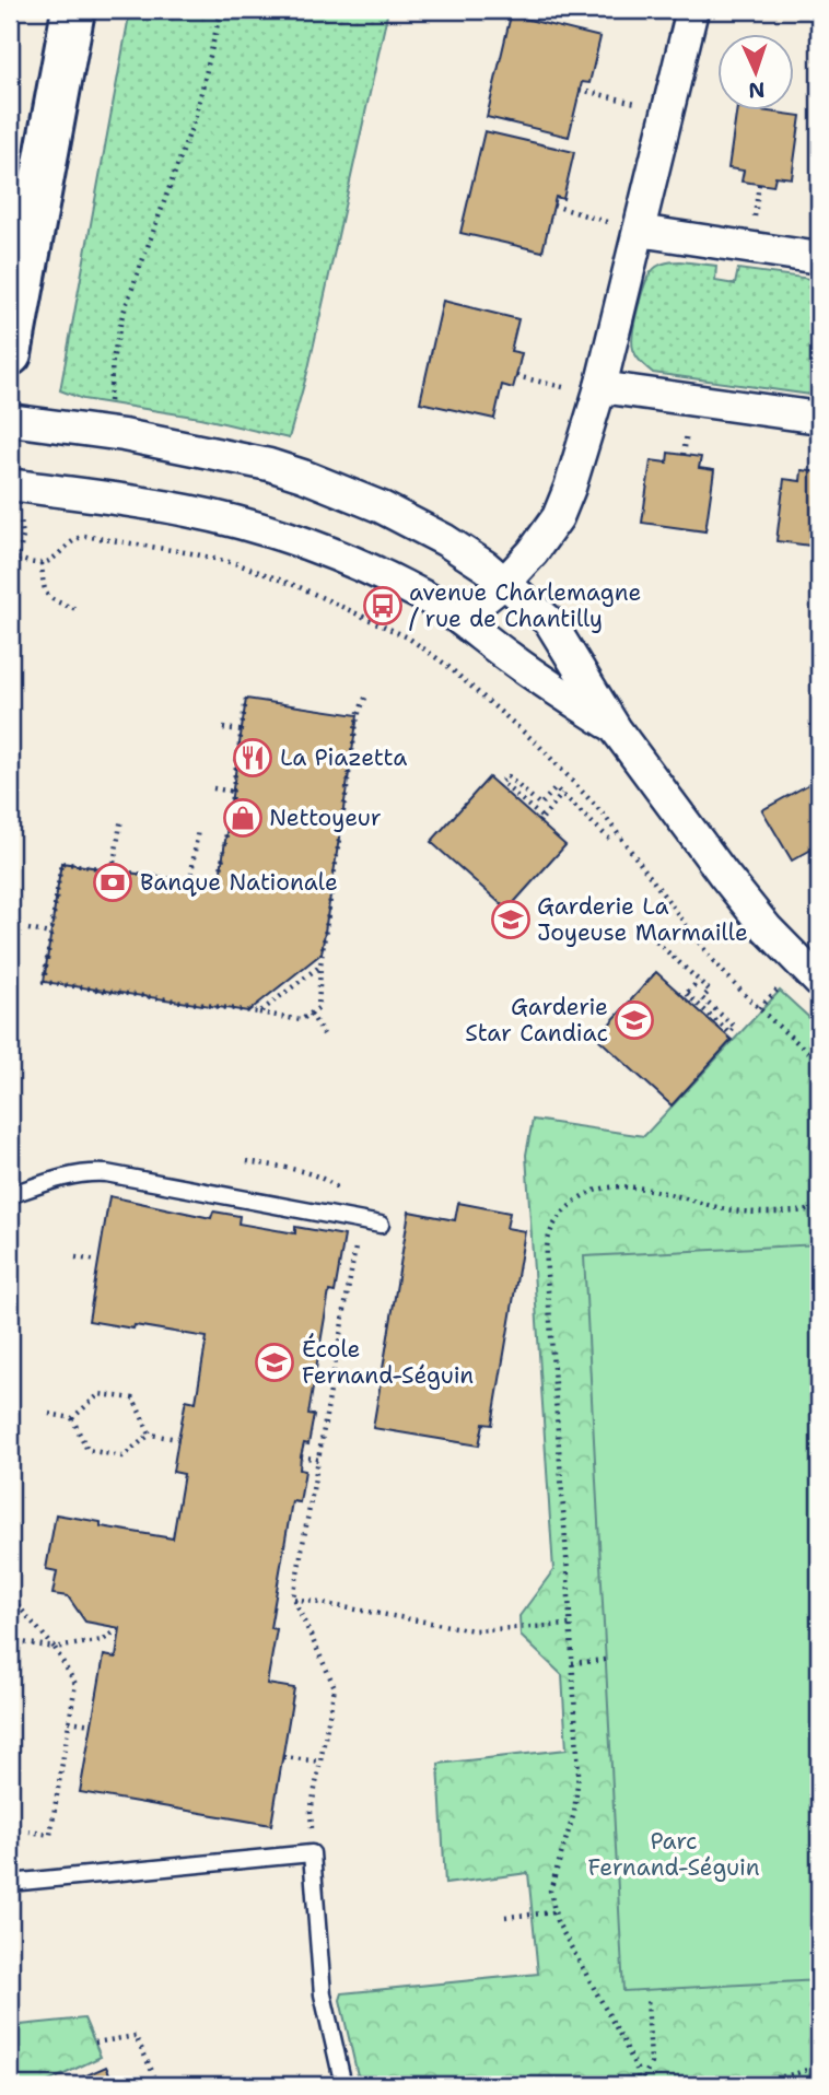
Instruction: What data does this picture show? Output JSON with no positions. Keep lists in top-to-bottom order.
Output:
{
  "parks": ["Parc Fernand-Séguin"],
  "places": {
    "bus stop": ["avenue Charlemagne / rue de Chantilly"],
    "restaurant": ["La Piazetta"],
    "shop": ["Nettoyeur"],
    "bank": ["Banque Nationale"],
    "school or university": ["Garderie La Joyeuse Marmaille", "Garderie Star Candiac", "École Fernand-Séguin"]
  },
  "north": "bottom"
}
